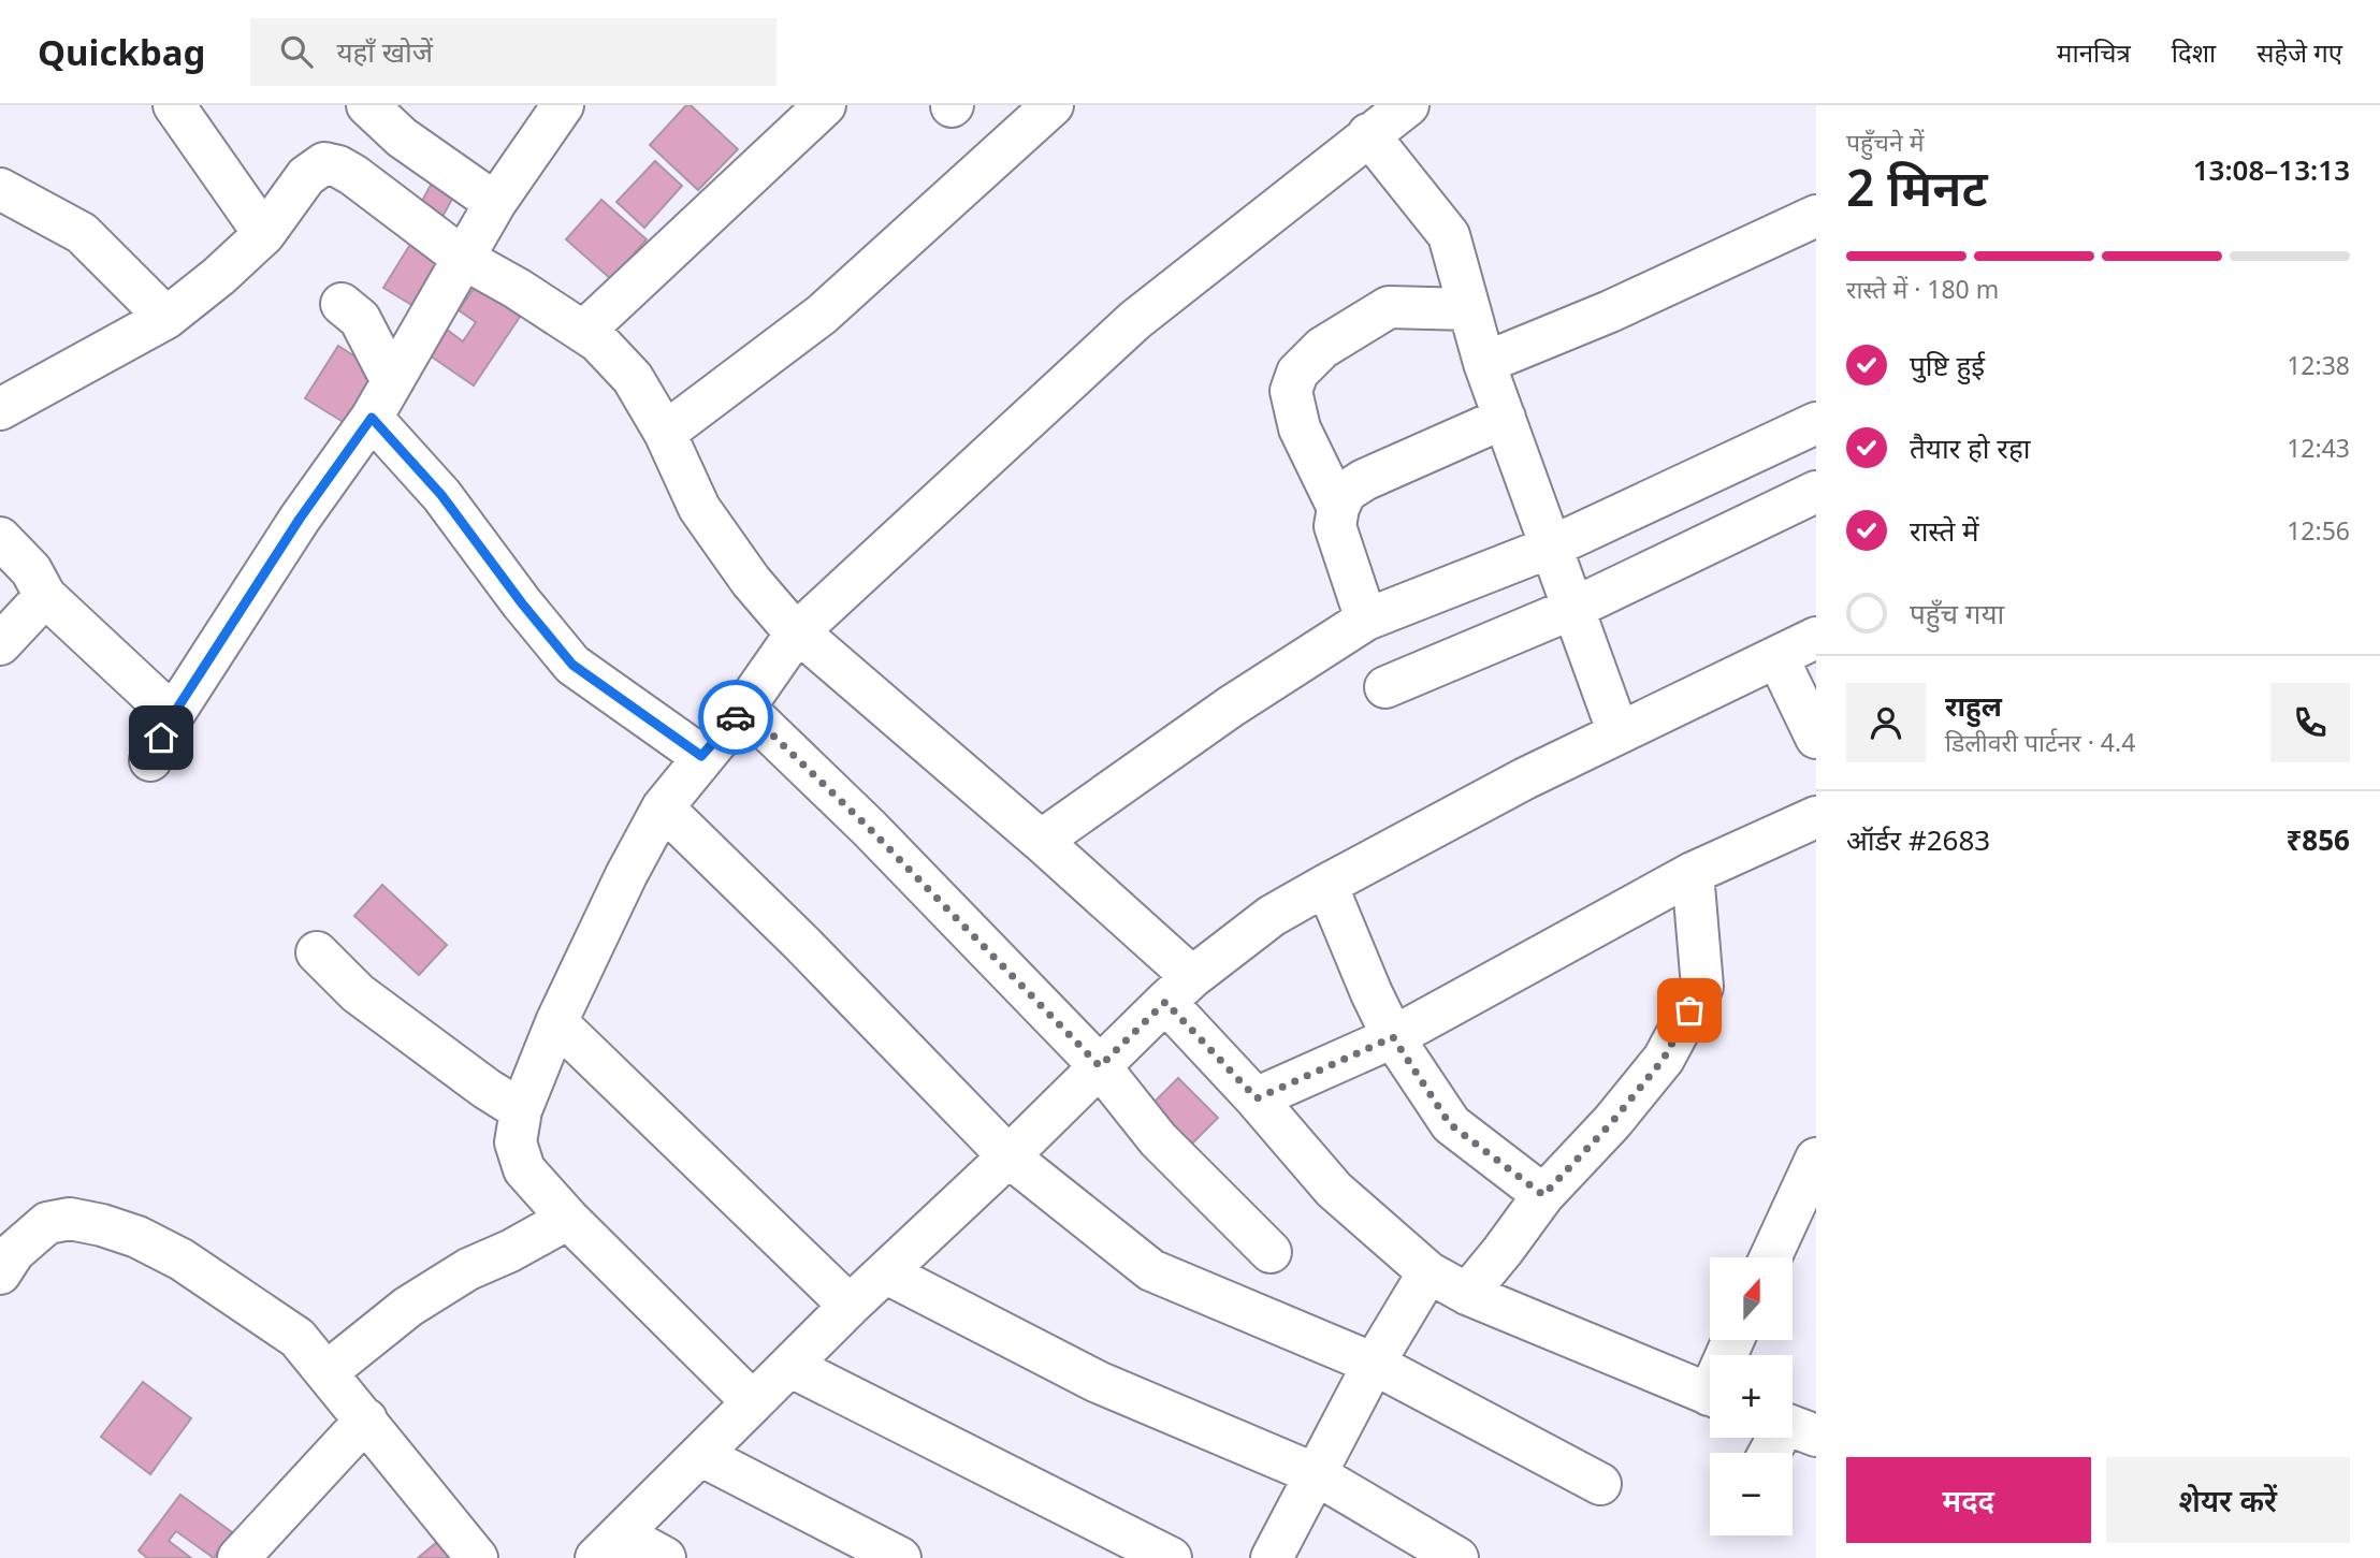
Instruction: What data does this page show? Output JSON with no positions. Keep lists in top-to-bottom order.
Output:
{
  "north": "top",
  "page": {
    "header": "Quickbag",
    "search": "यहाँ खोजें",
    "nav": ["मानचित्र", "दिशा", "सहेजे गए"],
    "heading": ["2 मिनट", "पहुँचने में", "13:08–13:13"],
    "panel": [
      "राहुल",
      "डिलीवरी पार्टनर · 4.4",
      "ऑर्डर #2683",
      "₹856"
    ],
    "bar": "रास्ते में · 180 m",
    "list": [
      ["पुष्टि हुई", "12:38"],
      ["तैयार हो रहा", "12:43"],
      ["रास्ते में", "12:56"],
      "पहुँच गया"
    ],
    "map_buttons": ["+", "−"],
    "buttons": ["मदद", "शेयर करें"]
  }
}
